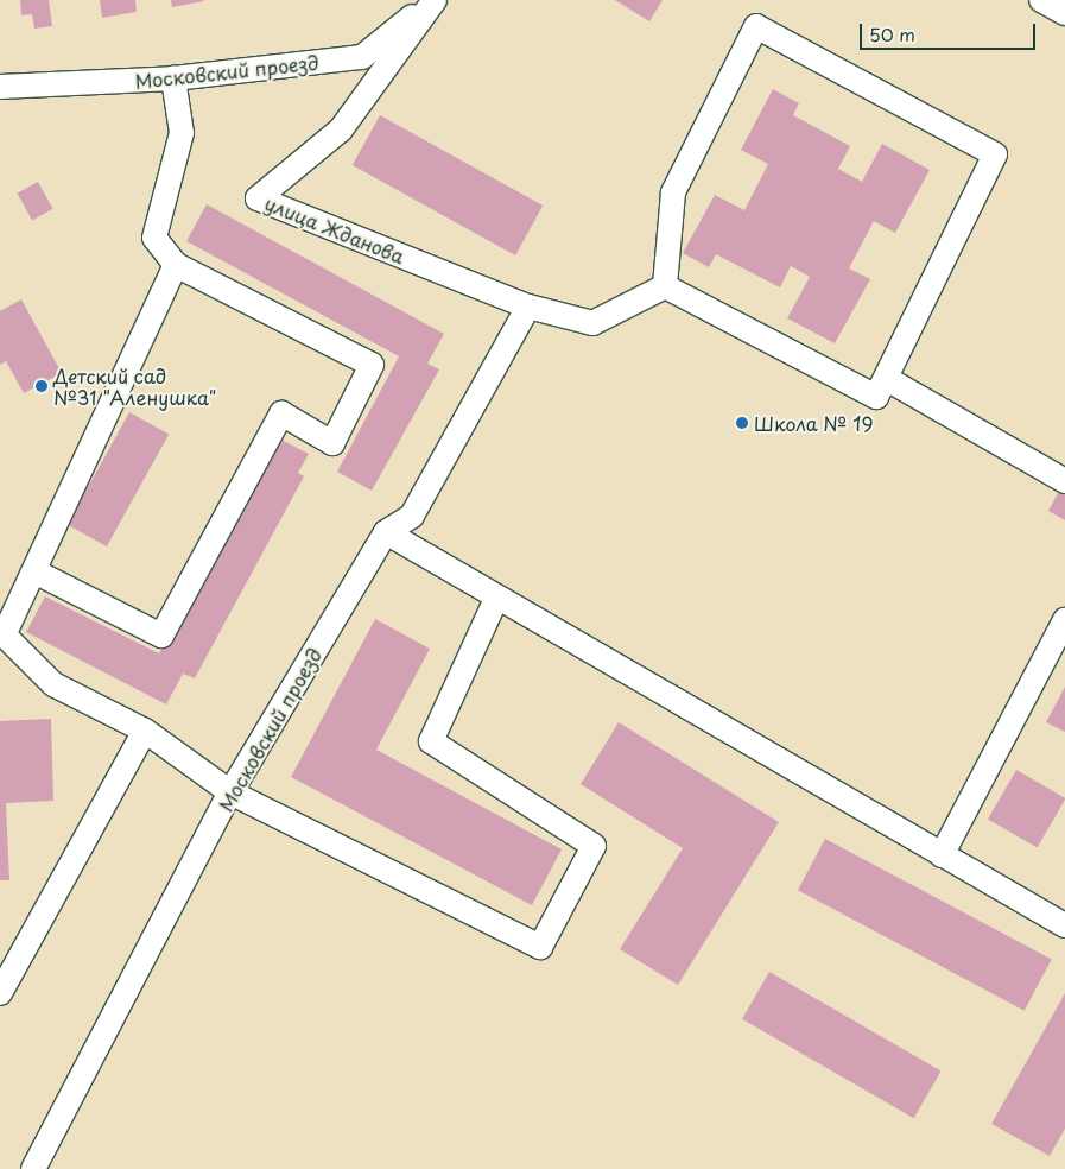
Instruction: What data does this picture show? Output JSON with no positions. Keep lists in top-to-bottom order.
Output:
{
  "streets": {
    "street": ["Московский проезд", "улица Жданова"]
  },
  "crossings": [
    ["Московский проезд", "улица Жданова"]
  ],
  "places": ["Детский сад №31 \"Аленушка\"", "Школа № 19"],
  "scale_bar": "50 m"
}
